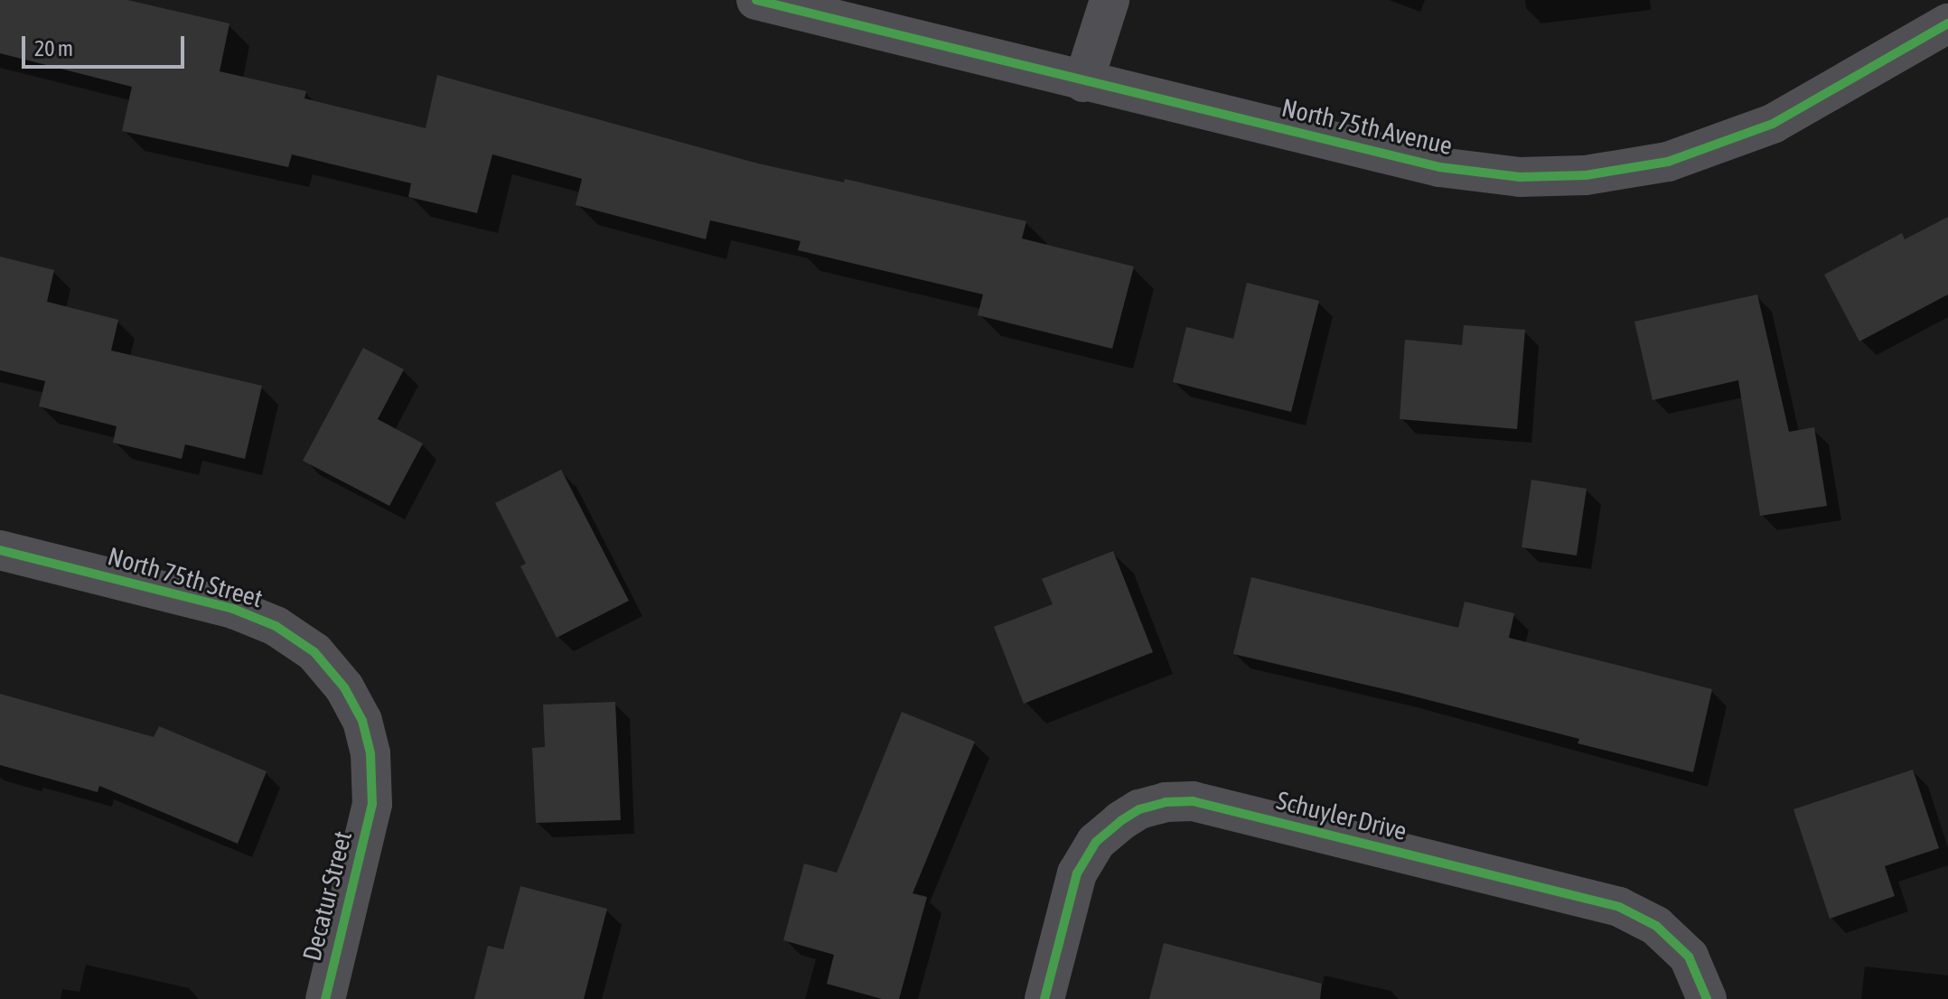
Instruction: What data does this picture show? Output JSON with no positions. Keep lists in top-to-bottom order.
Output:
{
  "streets": {
    "street": [
      "North 75th Avenue",
      "North 75th Street",
      "Schuyler Drive",
      "Decatur Street"
    ]
  },
  "crossings": [
    ["North 75th Street", "Decatur Street"]
  ],
  "scale_bar": "20 m"
}
